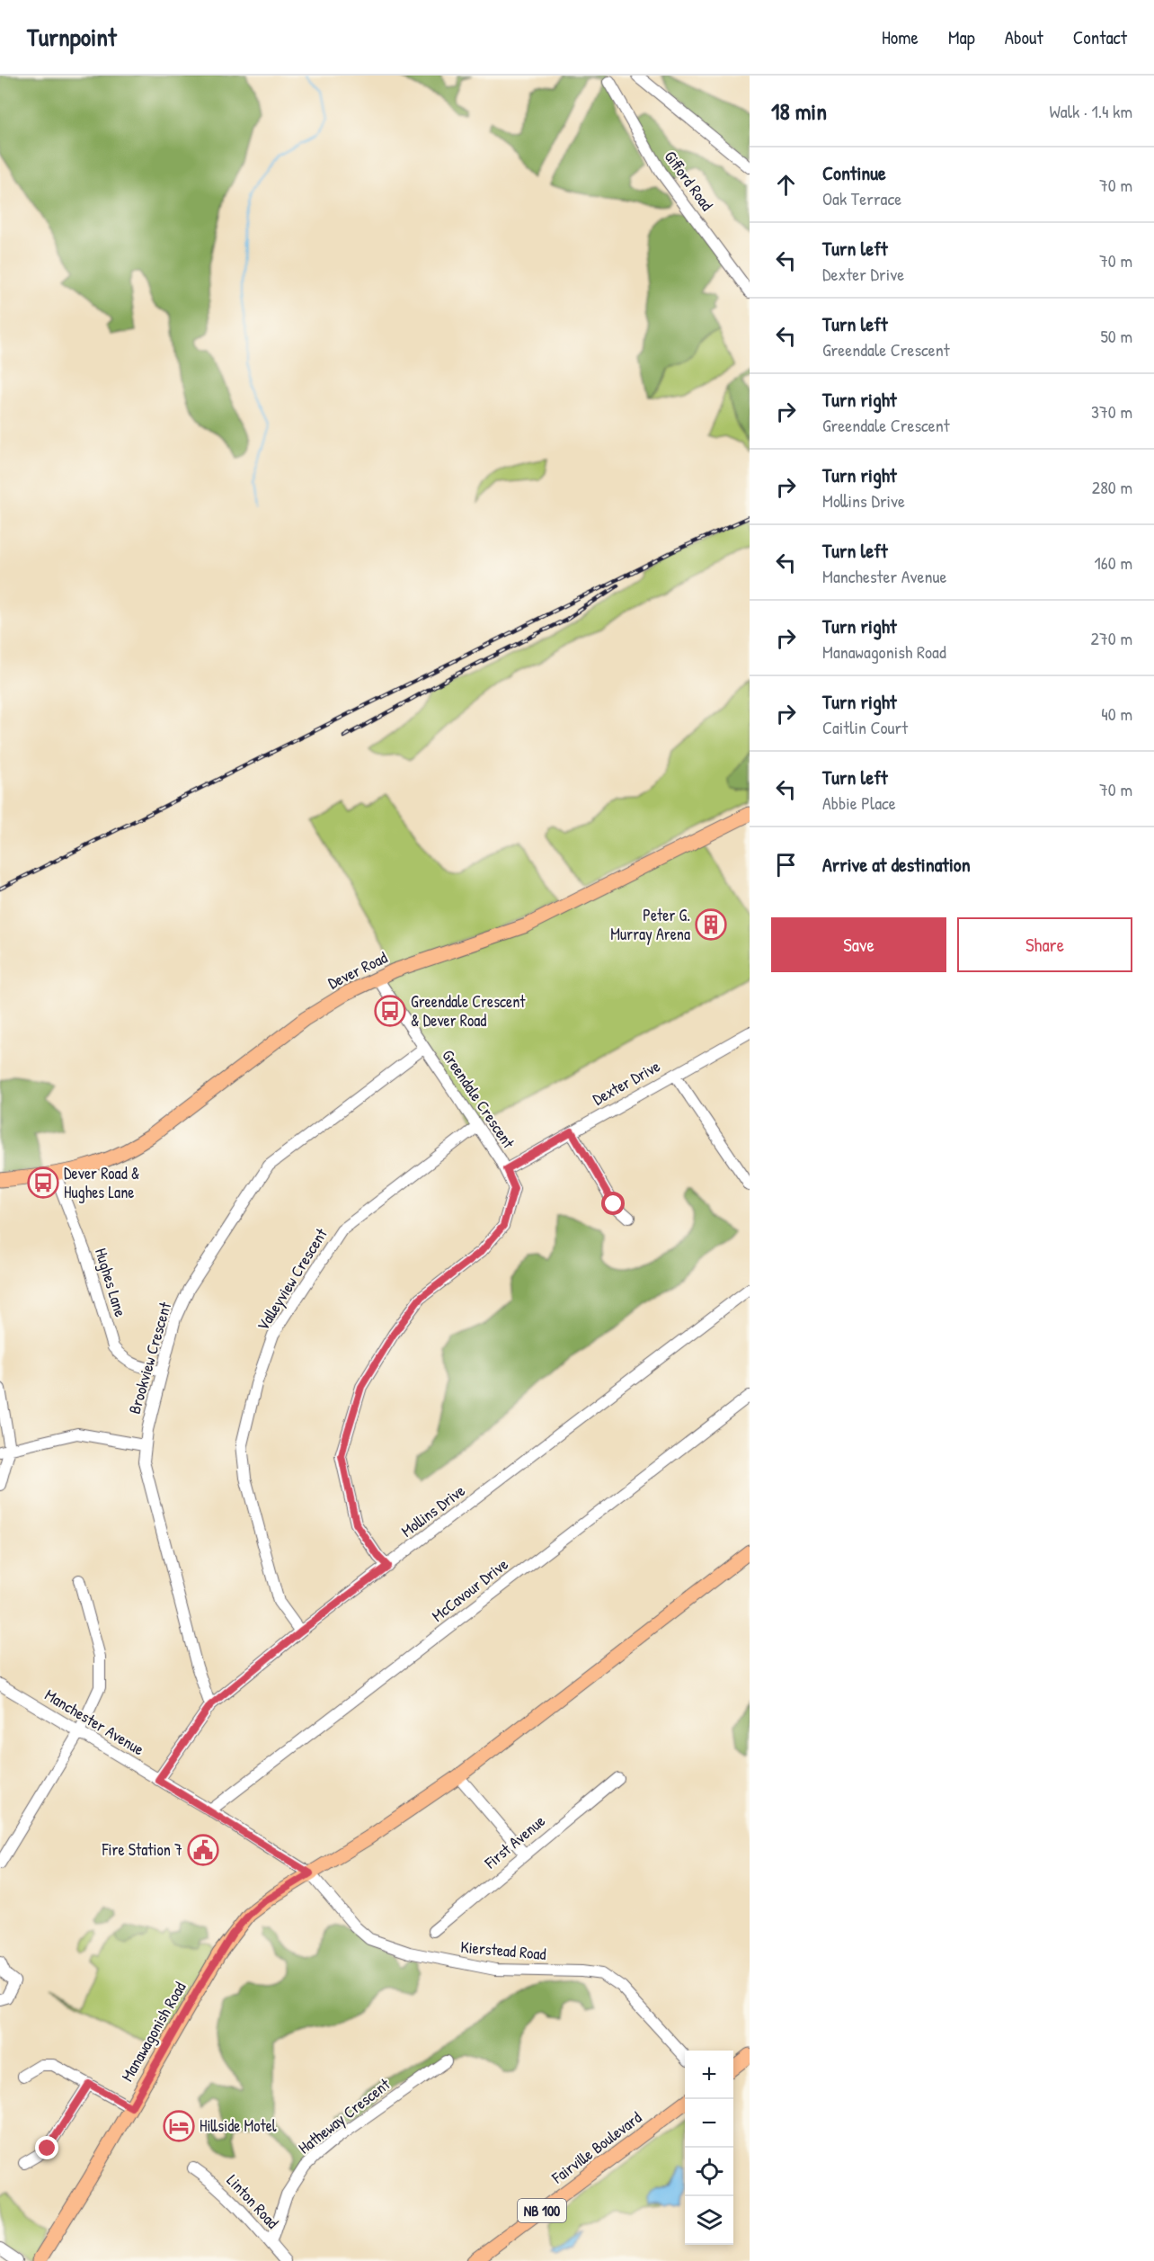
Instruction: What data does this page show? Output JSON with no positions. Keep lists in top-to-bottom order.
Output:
{
  "streets": {
    "main road": [
      "Dever Road",
      "Manawagonish Road",
      "Fairville Boulevard",
      "NB 100"
    ],
    "street": [
      "Gifford Road",
      "Dexter Drive",
      "Greendale Crescent",
      "Valleyview Crescent",
      "Hughes Lane",
      "Brookview Crescent",
      "Mollins Drive",
      "McCavour Drive",
      "Manchester Avenue",
      "First Avenue",
      "Kierstead Road",
      "Hatheway Crescent",
      "Linton Road"
    ]
  },
  "crossings": [
    ["Dever Road", "Greendale Crescent"],
    ["Dever Road", "Hughes Lane"],
    ["Dexter Drive", "Greendale Crescent"],
    ["Greendale Crescent", "Valleyview Crescent"],
    ["Greendale Crescent", "Brookview Crescent"],
    ["Greendale Crescent", "Mollins Drive"],
    ["Valleyview Crescent", "Mollins Drive"],
    ["Hughes Lane", "Brookview Crescent"],
    ["Brookview Crescent", "Mollins Drive"],
    ["Mollins Drive", "Manchester Avenue"],
    ["McCavour Drive", "Manchester Avenue"],
    ["Manchester Avenue", "Kierstead Road"],
    ["Manchester Avenue", "Manawagonish Road"],
    ["Kierstead Road", "Manawagonish Road"],
    ["Hatheway Crescent", "Linton Road"]
  ],
  "places": {
    "building": ["Peter G. Murray Arena"],
    "bus stop": ["Greendale Crescent & Dever Road", "Dever Road & Hughes Lane"],
    "public building": ["Fire Station 7"],
    "hotel": ["Hillside Motel"]
  },
  "page": {
    "header": "Turnpoint",
    "nav": [
      "Home",
      "Map",
      "About",
      "Contact"
    ],
    "heading": ["18 min", "Walk · 1.4 km"],
    "list": [
      ["Continue", "Oak Terrace", "70 m"],
      ["Turn left", "Dexter Drive", "70 m"],
      ["Turn left", "Greendale Crescent", "50 m"],
      ["Turn right", "Greendale Crescent", "370 m"],
      ["Turn right", "Mollins Drive", "280 m"],
      ["Turn left", "Manchester Avenue", "160 m"],
      ["Turn right", "Manawagonish Road", "270 m"],
      ["Turn right", "Caitlin Court", "40 m"],
      ["Turn left", "Abbie Place", "70 m"],
      "Arrive at destination"
    ],
    "buttons": ["Save", "Share"],
    "map_buttons": ["+", "−"]
  }
}
